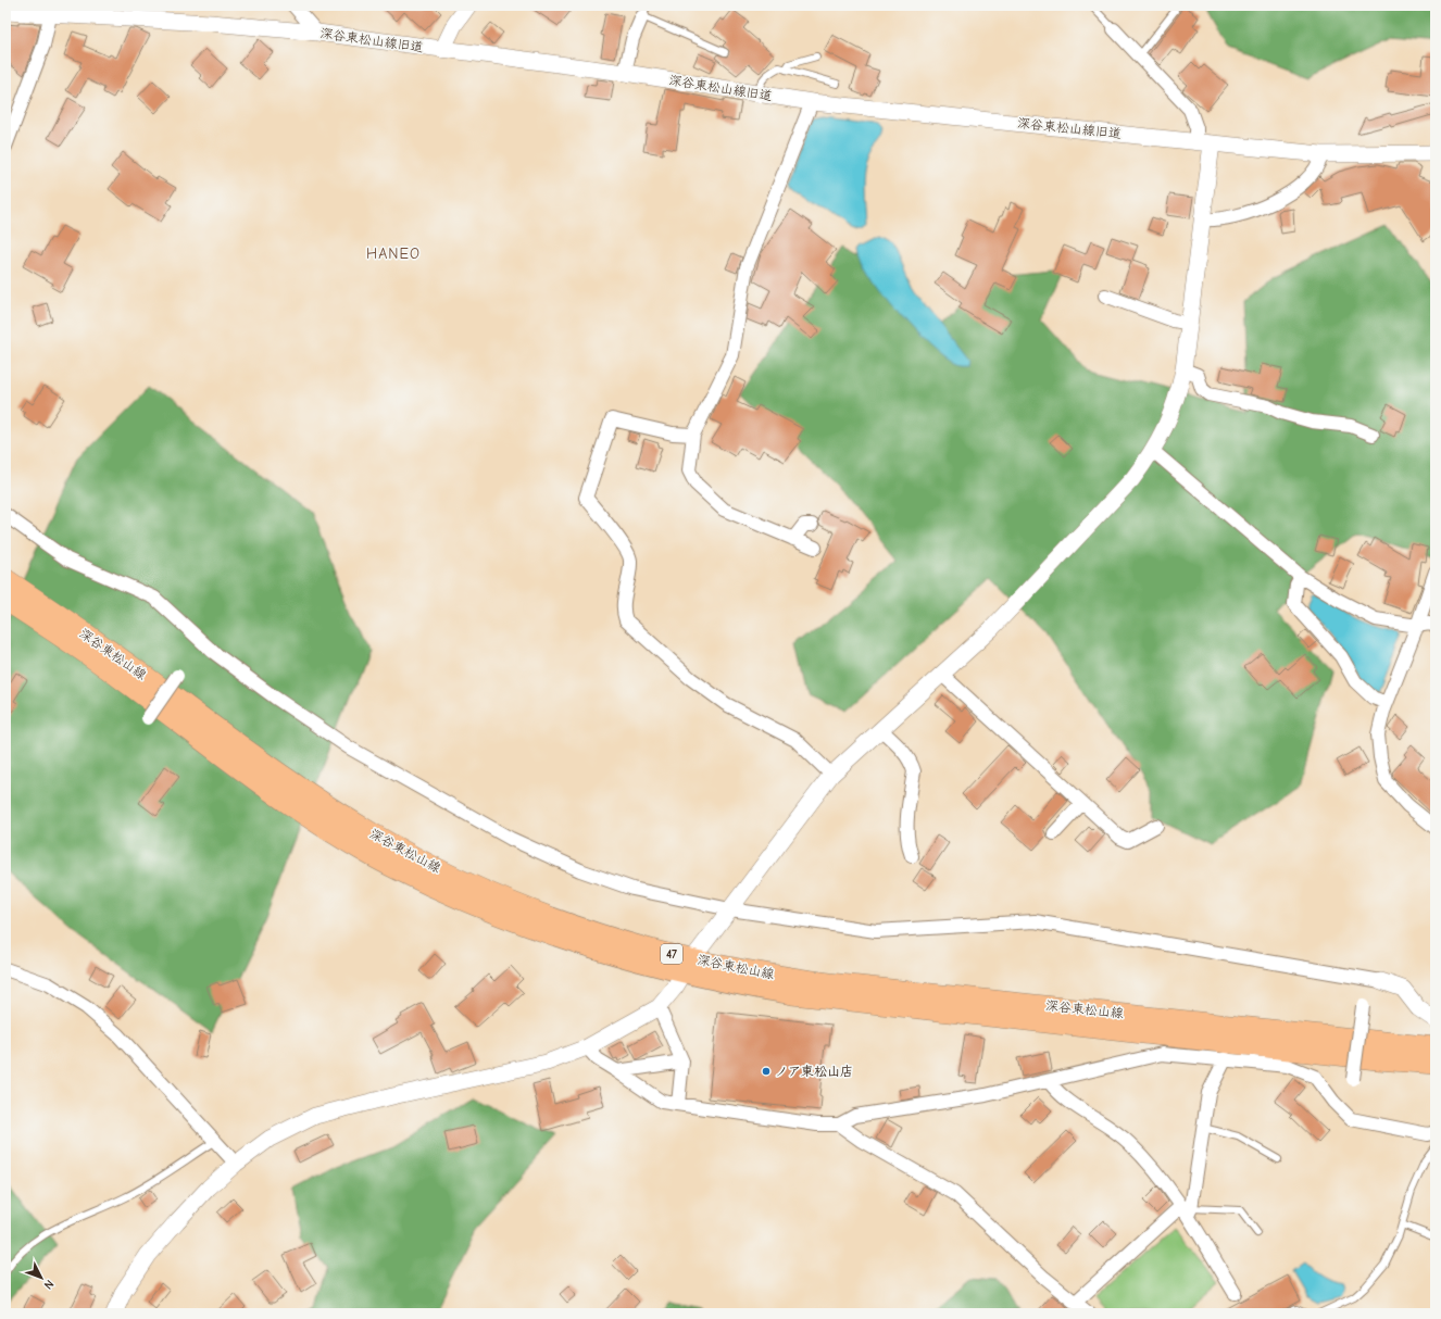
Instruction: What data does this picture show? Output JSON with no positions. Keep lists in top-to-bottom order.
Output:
{
  "streets": {
    "main road": ["深谷東松山線", "47"],
    "street": ["深谷東松山線旧道"]
  },
  "districts": ["HANEO"],
  "places": ["ノア東松山店"],
  "north": "bottom right"
}
